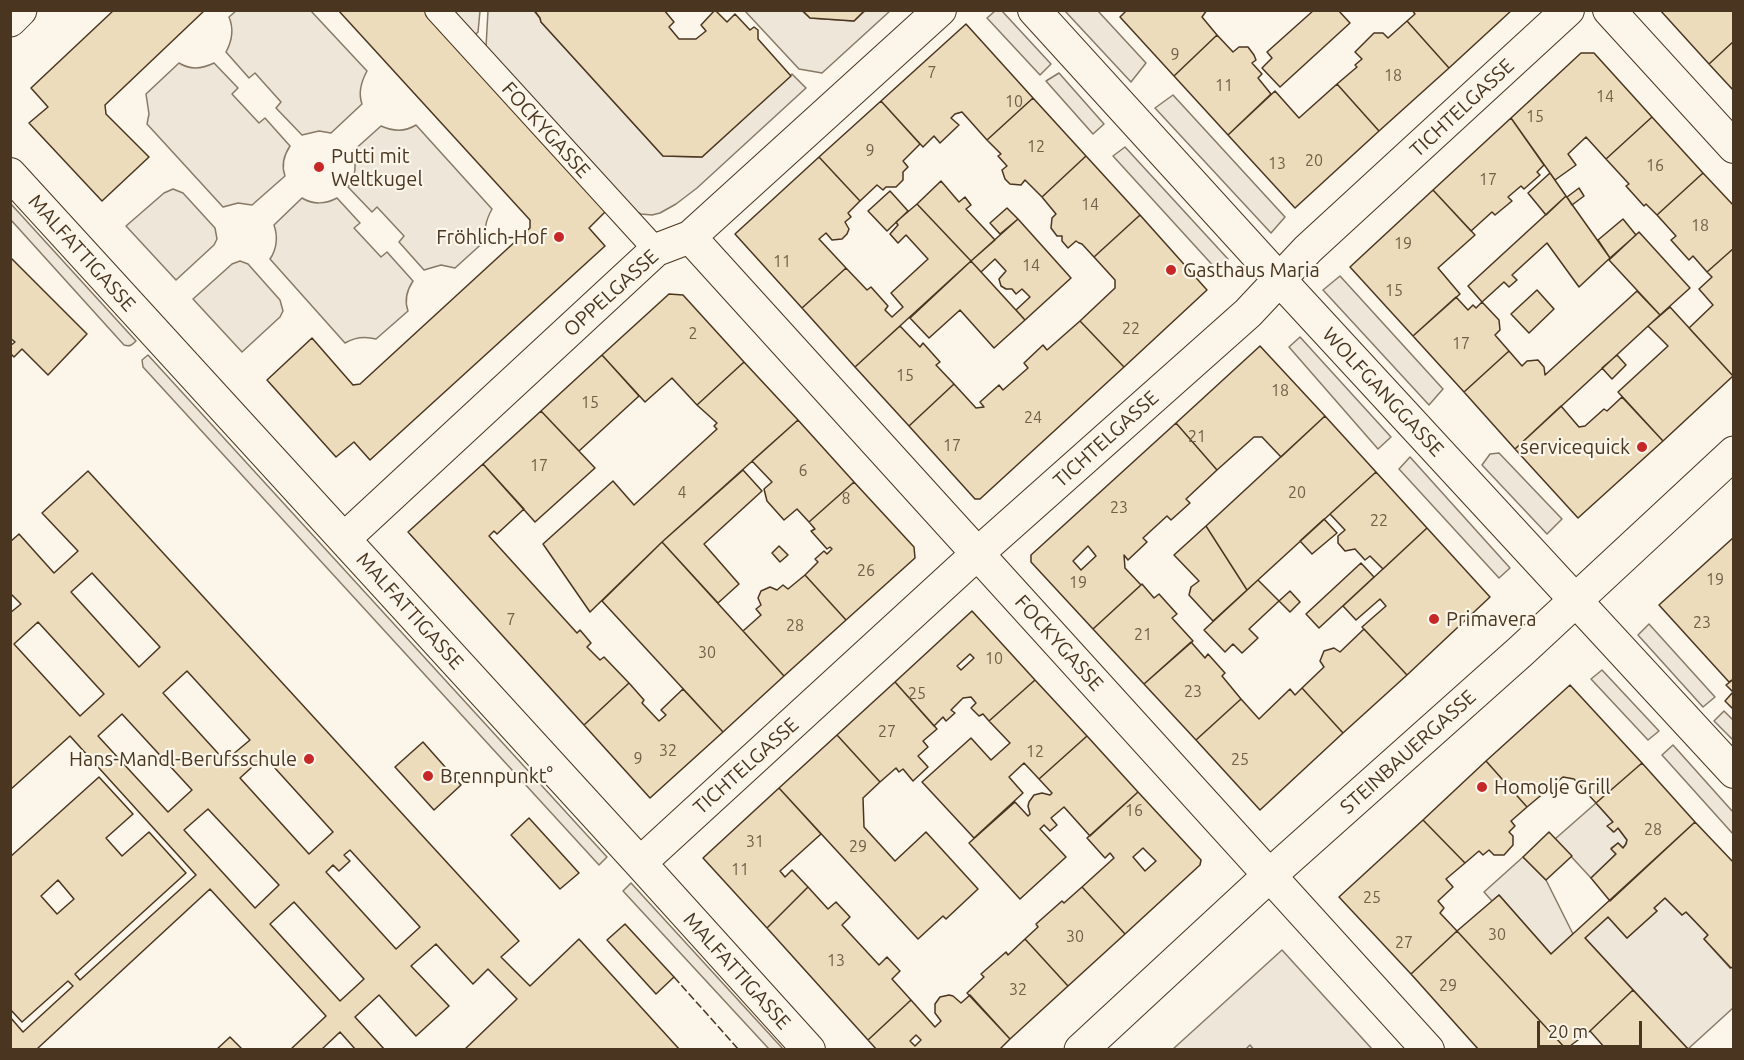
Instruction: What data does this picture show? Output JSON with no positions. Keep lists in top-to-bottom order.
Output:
{
  "streets": {
    "street": [
      "TICHTELGASSE",
      "FOCKYGASSE",
      "MALFATTIGASSE",
      "OPPELGASSE",
      "WOLFGANGGASSE",
      "STEINBAUERGASSE"
    ]
  },
  "crossings": [
    ["TICHTELGASSE", "FOCKYGASSE"],
    ["TICHTELGASSE", "MALFATTIGASSE"],
    ["TICHTELGASSE", "WOLFGANGGASSE"],
    ["FOCKYGASSE", "OPPELGASSE"],
    ["FOCKYGASSE", "STEINBAUERGASSE"],
    ["MALFATTIGASSE", "OPPELGASSE"],
    ["WOLFGANGGASSE", "STEINBAUERGASSE"]
  ],
  "places": [
    "Putti mit Weltkugel",
    "Fröhlich-Hof",
    "Gasthaus Maria",
    "servicequick",
    "Primavera",
    "Hans-Mandl-Berufsschule",
    "Brennpunkt°",
    "Homolje Grill"
  ],
  "house_numbers": [
    "9",
    "7",
    "18",
    "11",
    "14",
    "10",
    "15",
    "12",
    "9",
    "20",
    "13",
    "16",
    "17",
    "14",
    "18",
    "19",
    "11",
    "14",
    "15",
    "22",
    "2",
    "17",
    "15",
    "18",
    "15",
    "24",
    "21",
    "17",
    "17",
    "6",
    "4",
    "20",
    "8",
    "23",
    "22",
    "26",
    "19",
    "19",
    "7",
    "23",
    "28",
    "21",
    "30",
    "10",
    "23",
    "25",
    "27",
    "32",
    "12",
    "9",
    "25",
    "16",
    "28",
    "31",
    "29",
    "11",
    "25",
    "30",
    "30",
    "27",
    "13",
    "29",
    "32"
  ],
  "scale_bar": "20 m"
}
